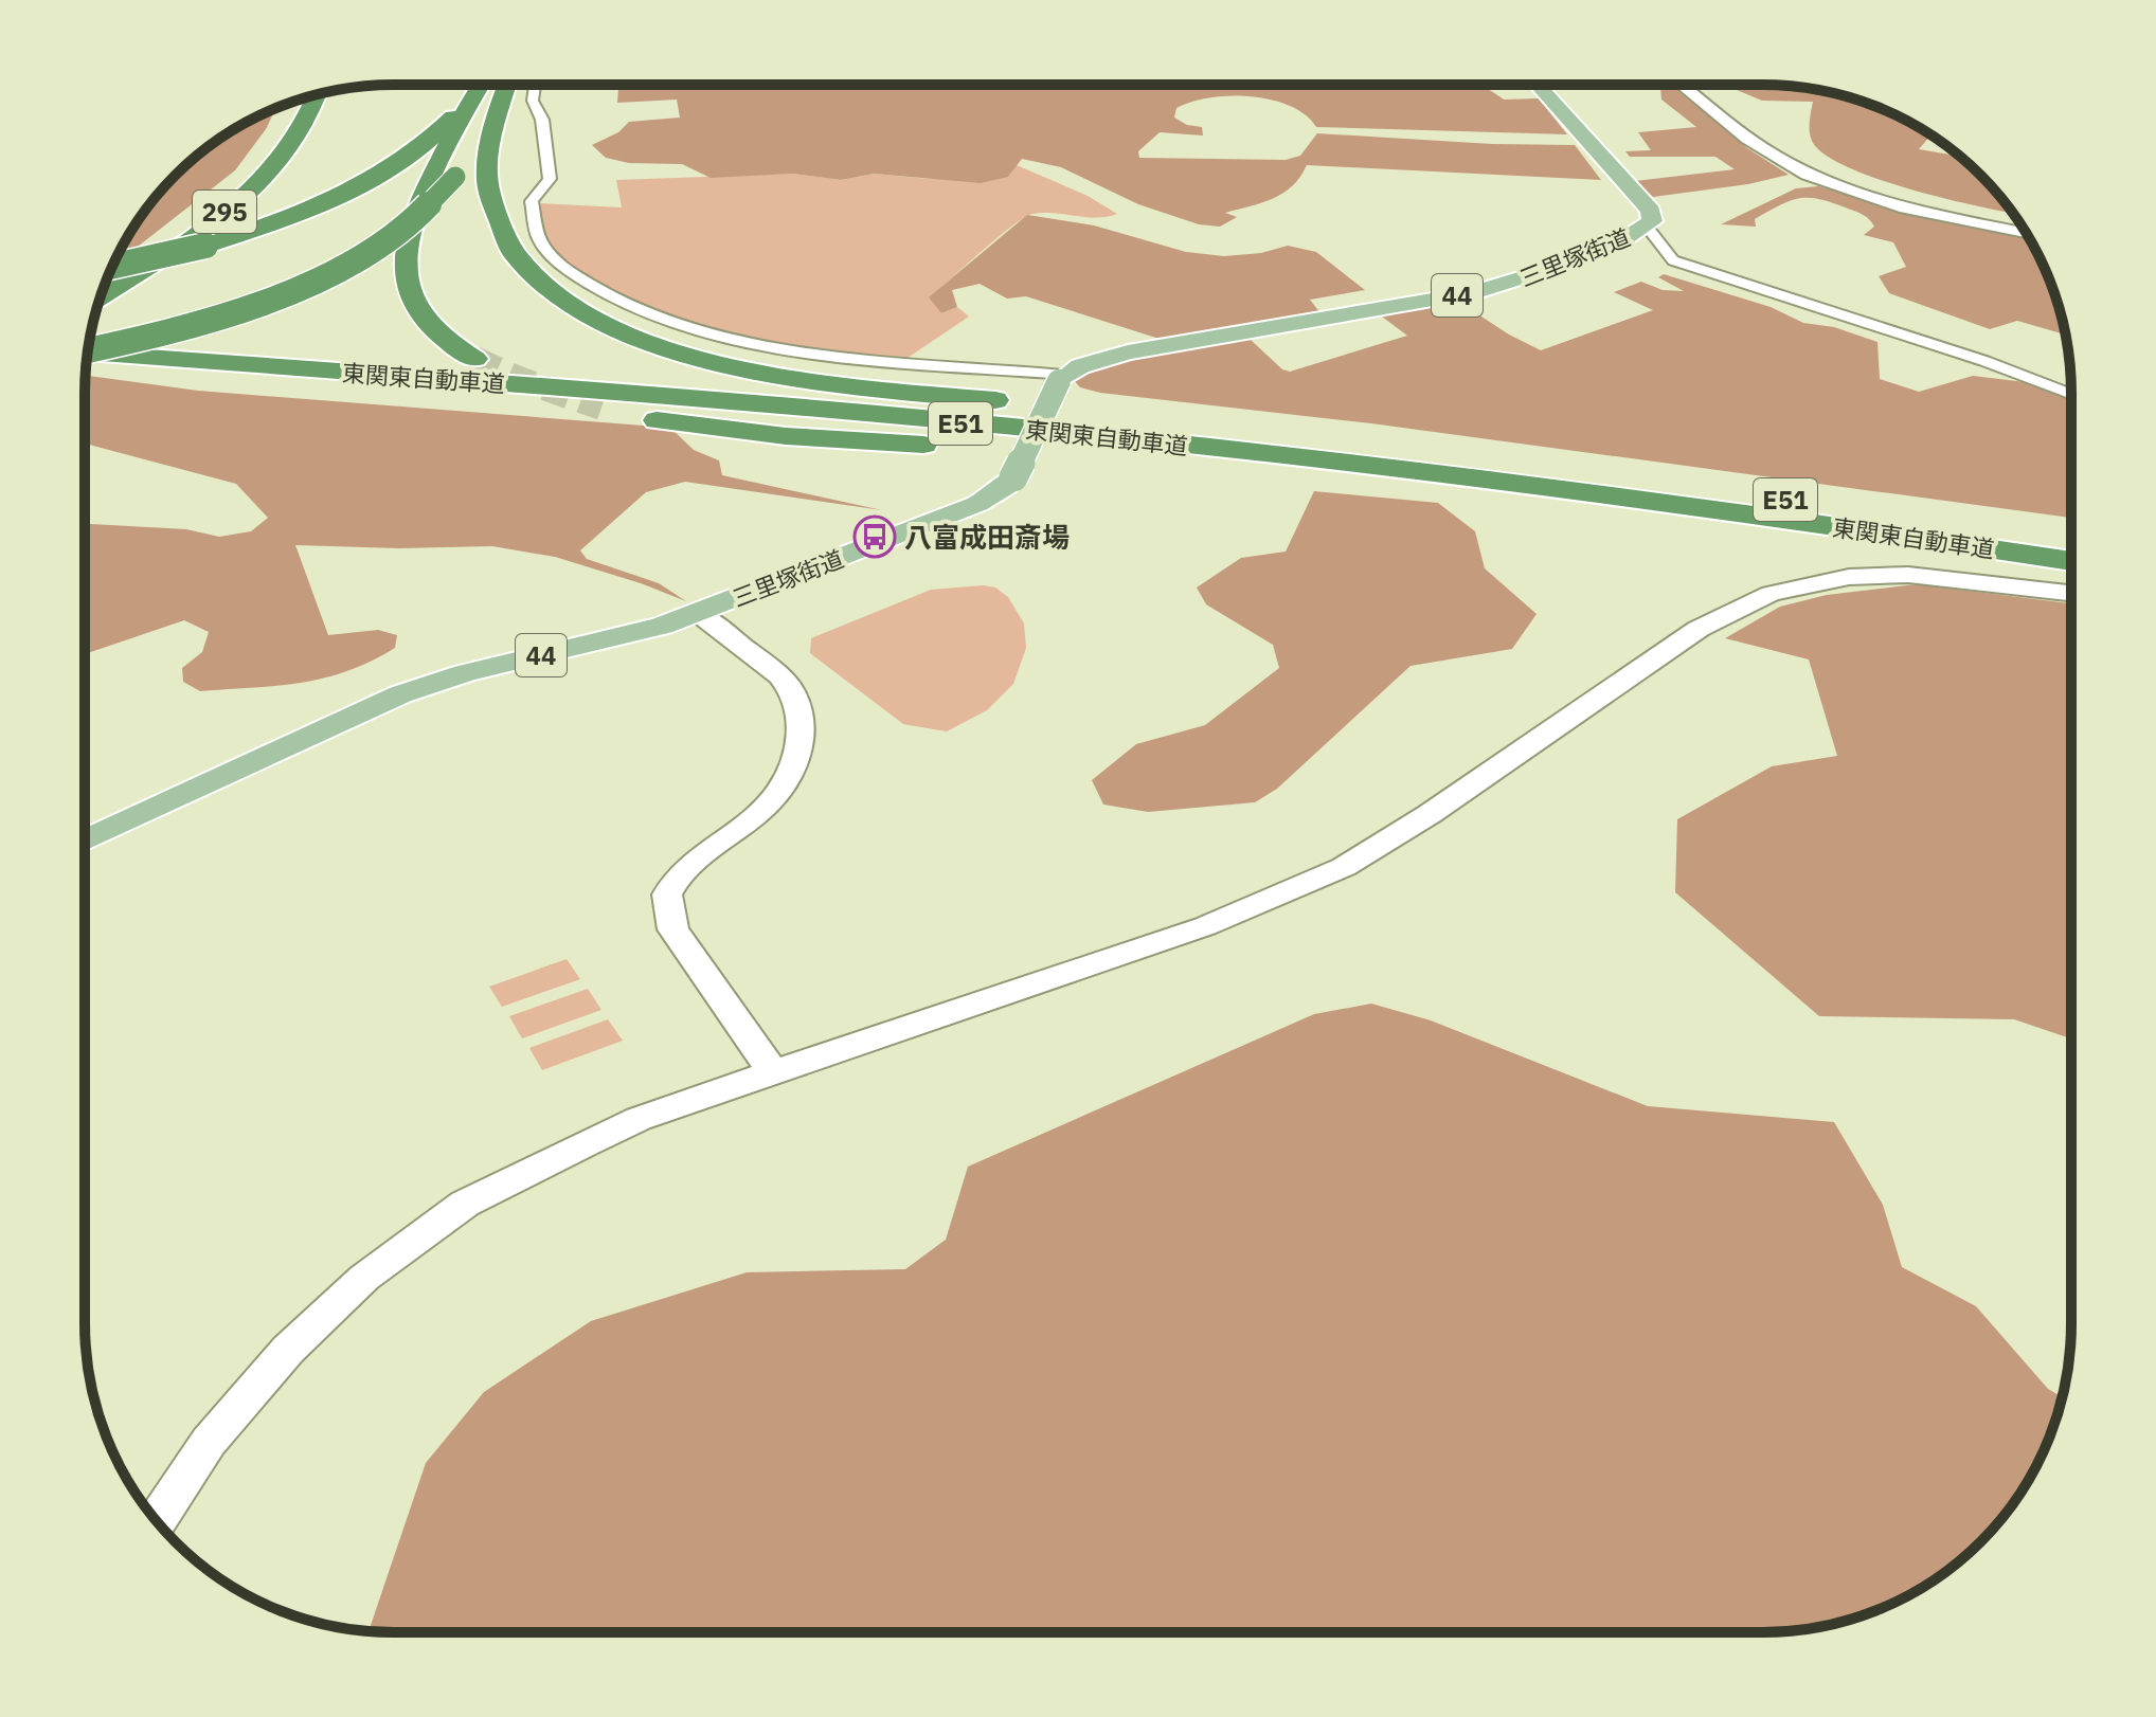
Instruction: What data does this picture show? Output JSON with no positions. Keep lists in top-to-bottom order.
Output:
{
  "streets": {
    "highway": ["295", "東関東自動車道", "E51"],
    "main road": ["三里塚街道", "44"]
  },
  "places": {
    "bus stop": ["八富成田斎場"]
  }
}
